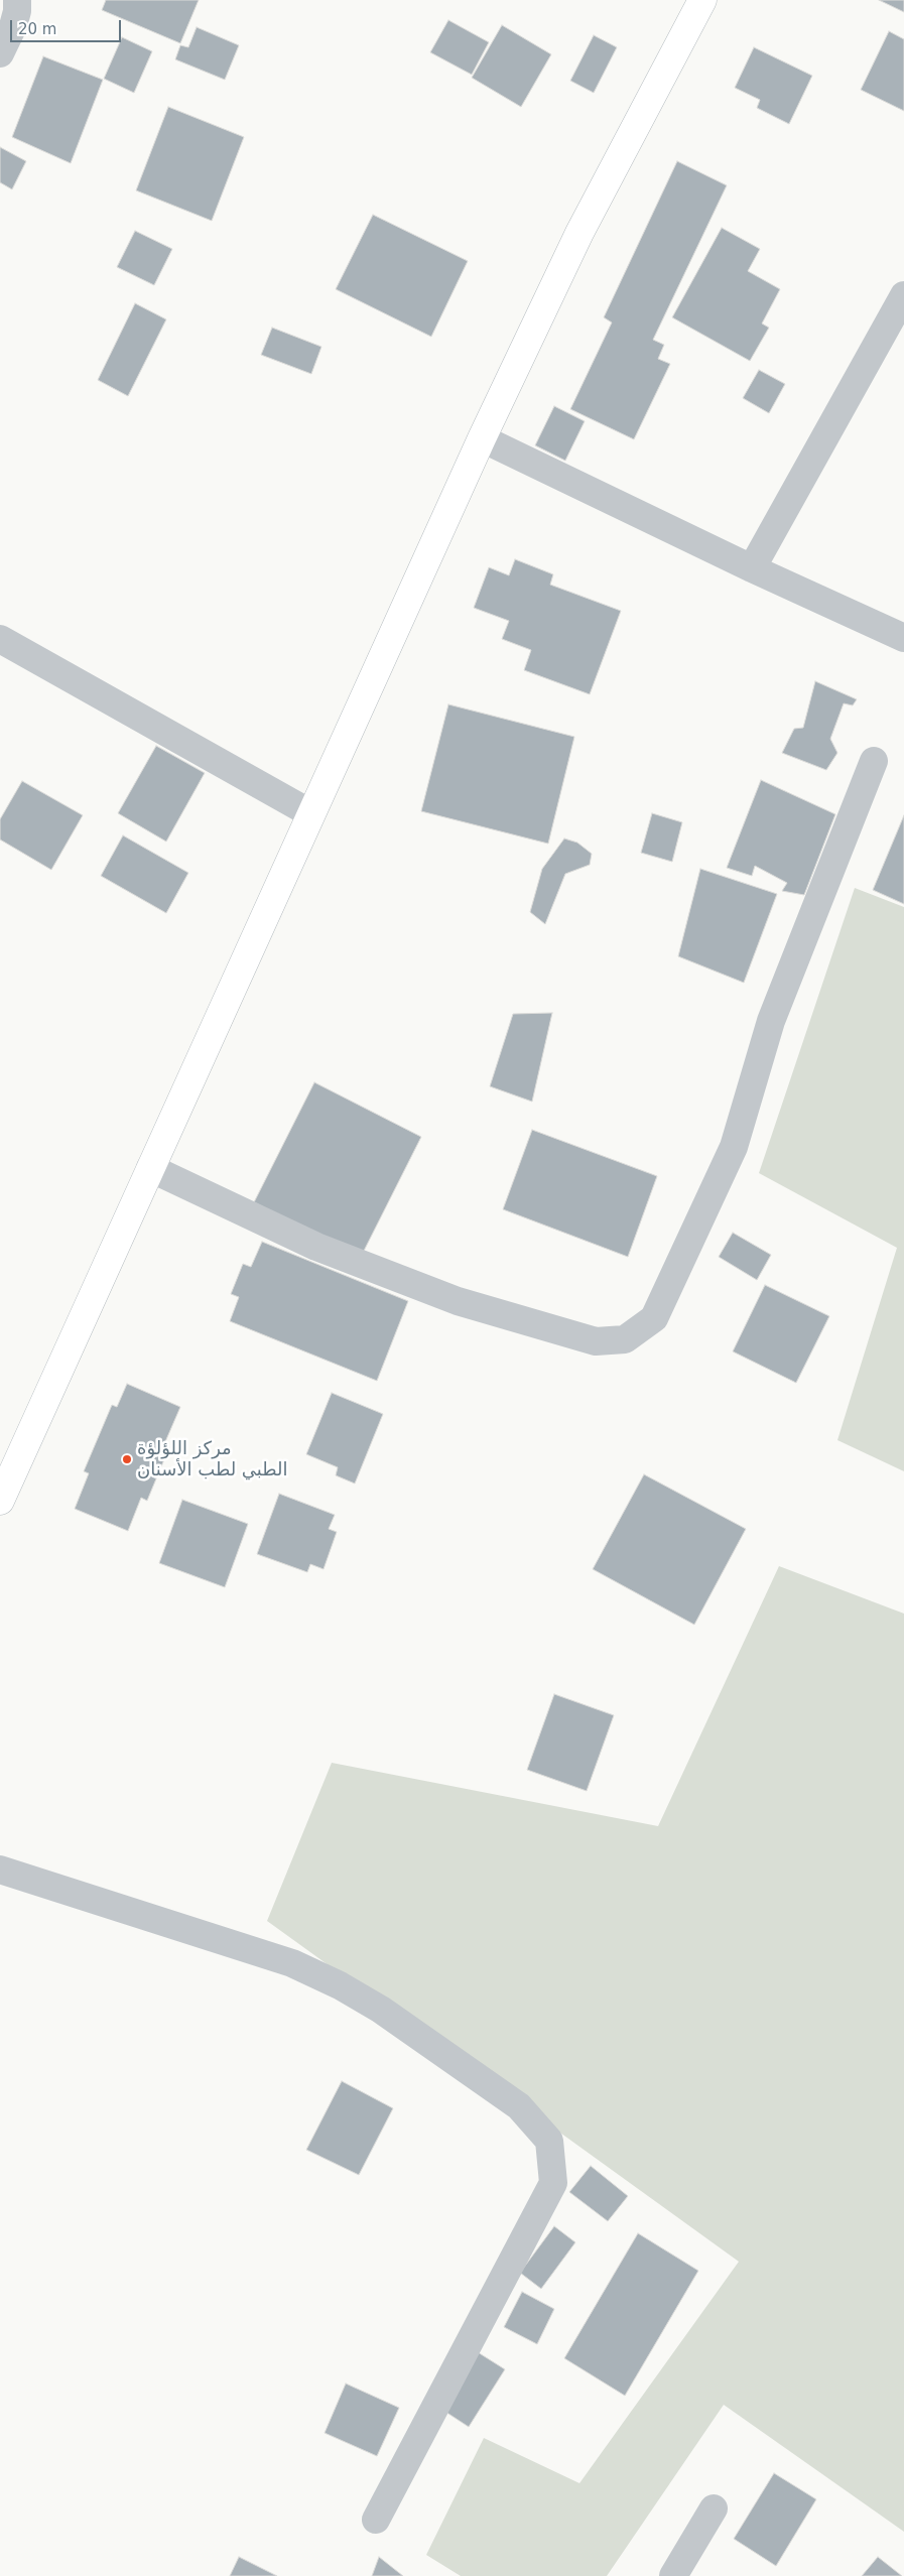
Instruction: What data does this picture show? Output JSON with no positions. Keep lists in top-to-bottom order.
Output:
{
  "places": ["مركز اللؤلؤة الطبي لطب الأسنان"],
  "scale_bar": "20 m"
}
